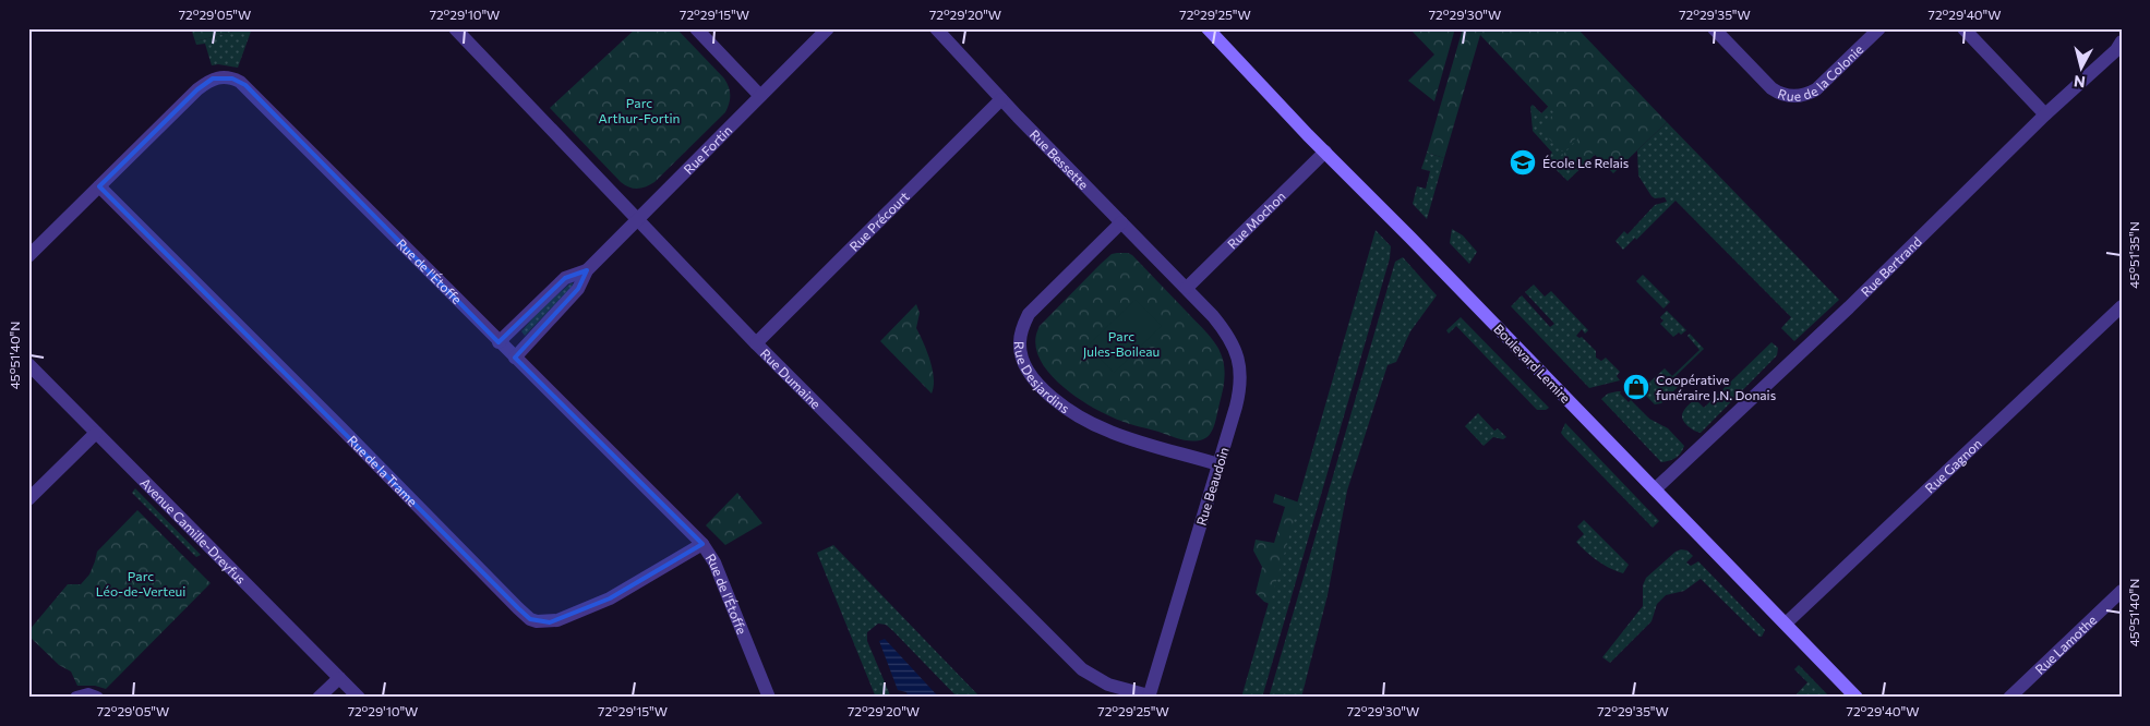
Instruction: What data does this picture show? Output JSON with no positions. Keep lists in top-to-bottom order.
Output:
{
  "streets": {
    "main road": ["Boulevard Lemire"],
    "street": [
      "Rue de la Colonie",
      "Rue Fortin",
      "Rue Bessette",
      "Rue Mochon",
      "Rue Précourt",
      "Rue Bertrand",
      "Rue de l'Étoffe",
      "Rue Desjardins",
      "Rue Dumaine",
      "Rue Gagnon",
      "Rue de la Trame",
      "Rue Beaudoin",
      "Avenue Camille-Dreyfus",
      "Rue Lamothe"
    ]
  },
  "crossings": [
    ["Rue Fortin", "Rue de l'Étoffe"],
    ["Rue Fortin", "Rue Dumaine"],
    ["Rue Bessette", "Rue Mochon"],
    ["Rue Bessette", "Rue Précourt"],
    ["Rue Bessette", "Rue Desjardins"],
    ["Rue Bessette", "Rue Beaudoin"],
    ["Rue Mochon", "Boulevard Lemire"],
    ["Rue Mochon", "Rue Beaudoin"],
    ["Rue Précourt", "Rue Dumaine"],
    ["Rue Bertrand", "Boulevard Lemire"],
    ["Rue de l'Étoffe", "Rue de la Trame"],
    ["Boulevard Lemire", "Rue Gagnon"],
    ["Rue Desjardins", "Rue Beaudoin"],
    ["Rue Dumaine", "Rue Beaudoin"]
  ],
  "parks": ["Parc Arthur-Fortin", "Parc Jules-Boileau", "Parc Léo-de-Verteui"],
  "places": {
    "school or university": ["École Le Relais"],
    "shop": ["Coopérative funéraire J.N. Donais"]
  },
  "north": "bottom",
  "coordinates": [
    "72°29'05\"W",
    "72°29'10\"W",
    "72°29'15\"W",
    "72°29'20\"W",
    "72°29'25\"W",
    "72°29'30\"W",
    "72°29'35\"W",
    "72°29'40\"W",
    "45°51'35\"N",
    "45°51'40\"N"
  ]
}
